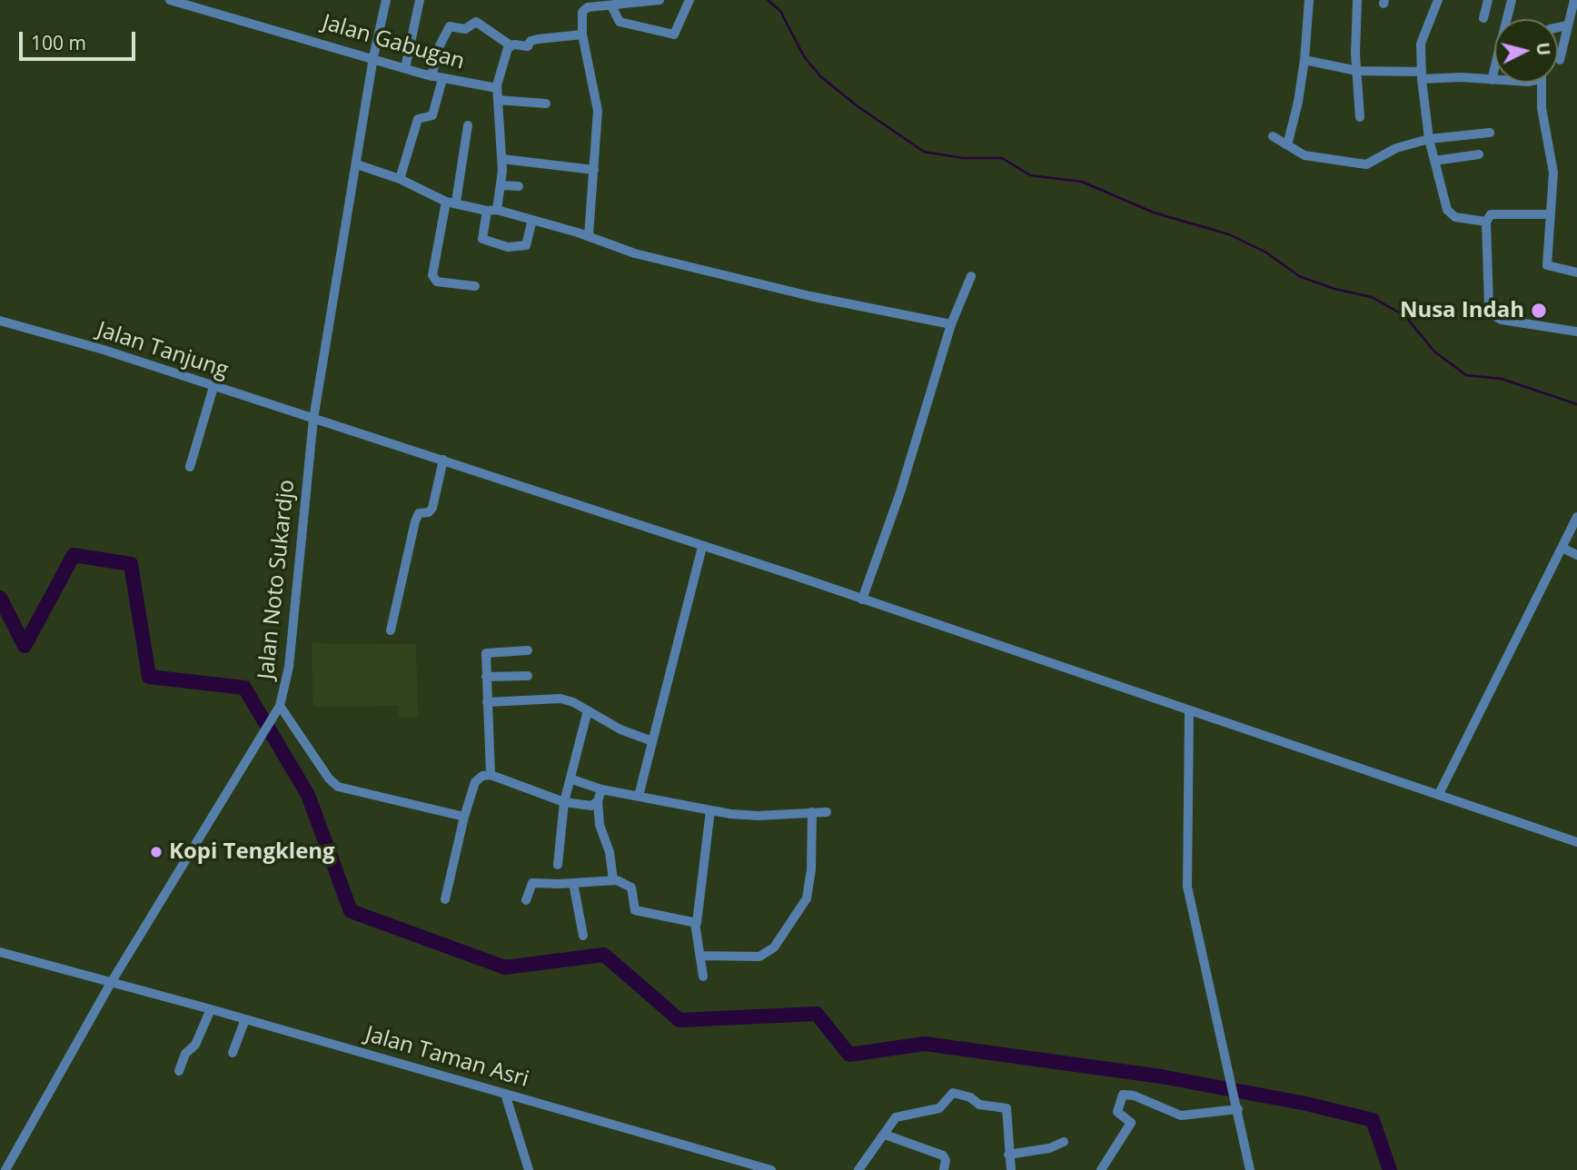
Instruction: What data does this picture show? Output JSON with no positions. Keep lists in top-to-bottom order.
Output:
{
  "streets": {
    "street": [
      "Jalan Gabugan",
      "Jalan Tanjung",
      "Jalan Noto Sukardjo",
      "Jalan Taman Asri"
    ]
  },
  "crossings": [
    ["Jalan Gabugan", "Jalan Noto Sukardjo"],
    ["Jalan Tanjung", "Jalan Noto Sukardjo"],
    ["Jalan Noto Sukardjo", "Jalan Taman Asri"]
  ],
  "places": ["Nusa Indah", "Kopi Tengkleng"],
  "scale_bar": "100 m",
  "north": "right"
}
